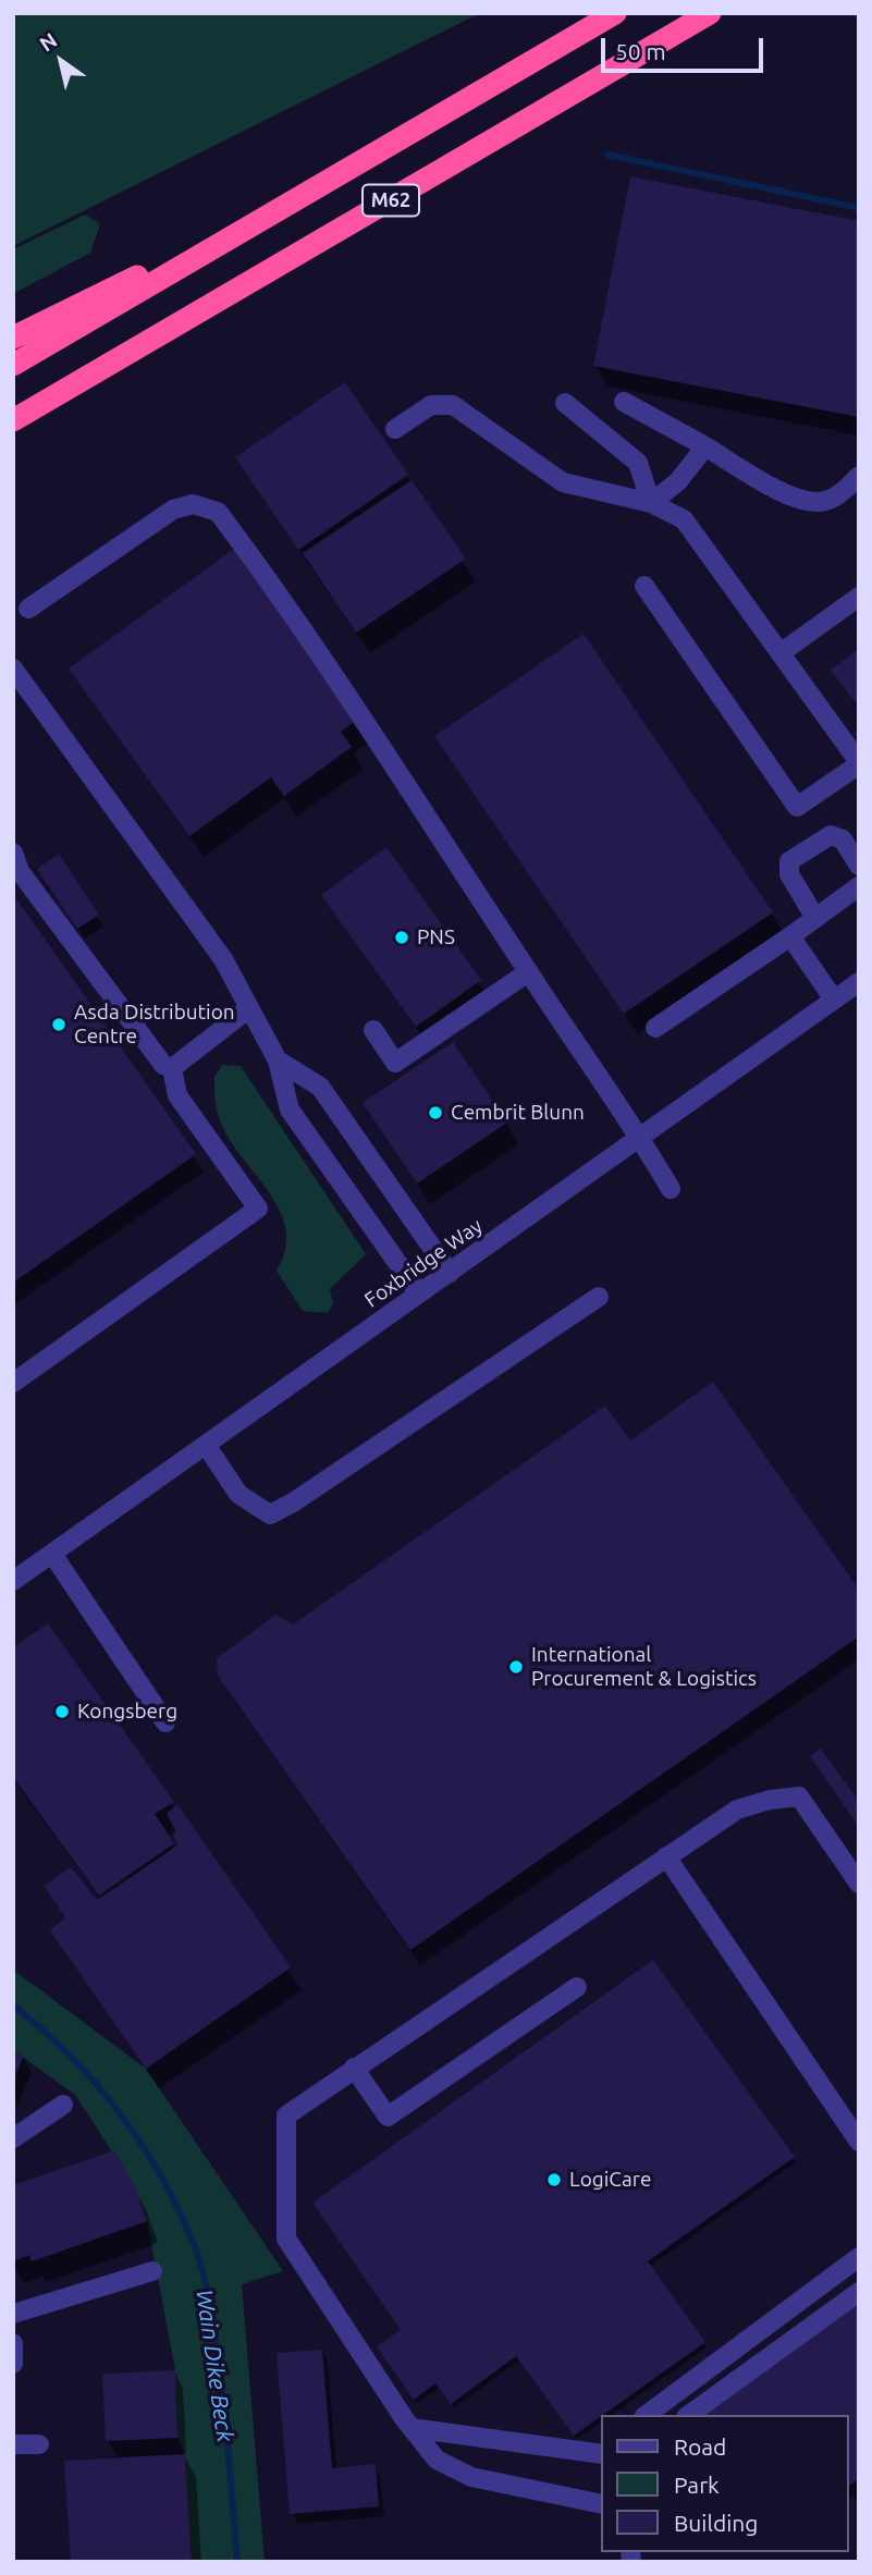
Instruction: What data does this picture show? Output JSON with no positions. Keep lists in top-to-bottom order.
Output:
{
  "streets": {
    "highway": ["M62"],
    "street": ["Foxbridge Way"]
  },
  "water": ["Wain Dike Beck"],
  "places": [
    "PNS",
    "Asda Distribution Centre",
    "Cembrit Blunn",
    "International Procurement & Logistics",
    "Kongsberg",
    "LogiCare"
  ],
  "legend": ["Road", "Park", "Building"],
  "scale_bar": "50 m",
  "north": "top left"
}
